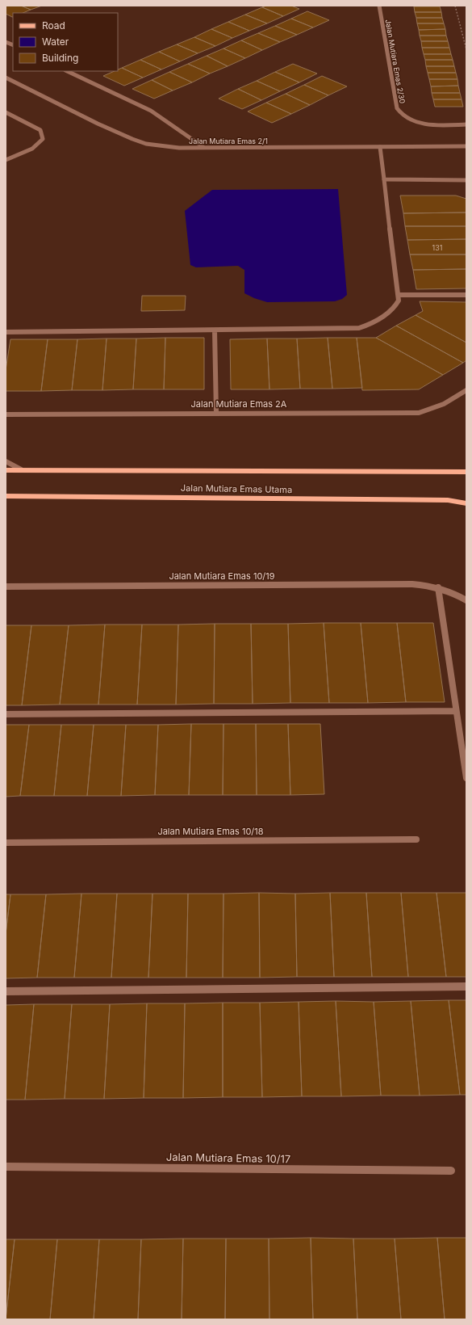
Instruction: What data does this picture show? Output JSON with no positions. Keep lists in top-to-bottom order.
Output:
{
  "streets": {
    "main road": ["Jalan Mutiara Emas Utama"],
    "street": [
      "Jalan Mutiara Emas 2/30",
      "Jalan Mutiara Emas 2/1",
      "Jalan Mutiara Emas 2A",
      "Jalan Mutiara Emas 10/19",
      "Jalan Mutiara Emas 10/18",
      "Jalan Mutiara Emas 10/17"
    ]
  },
  "house_numbers": ["131"],
  "legend": ["Road", "Water", "Building"]
}
